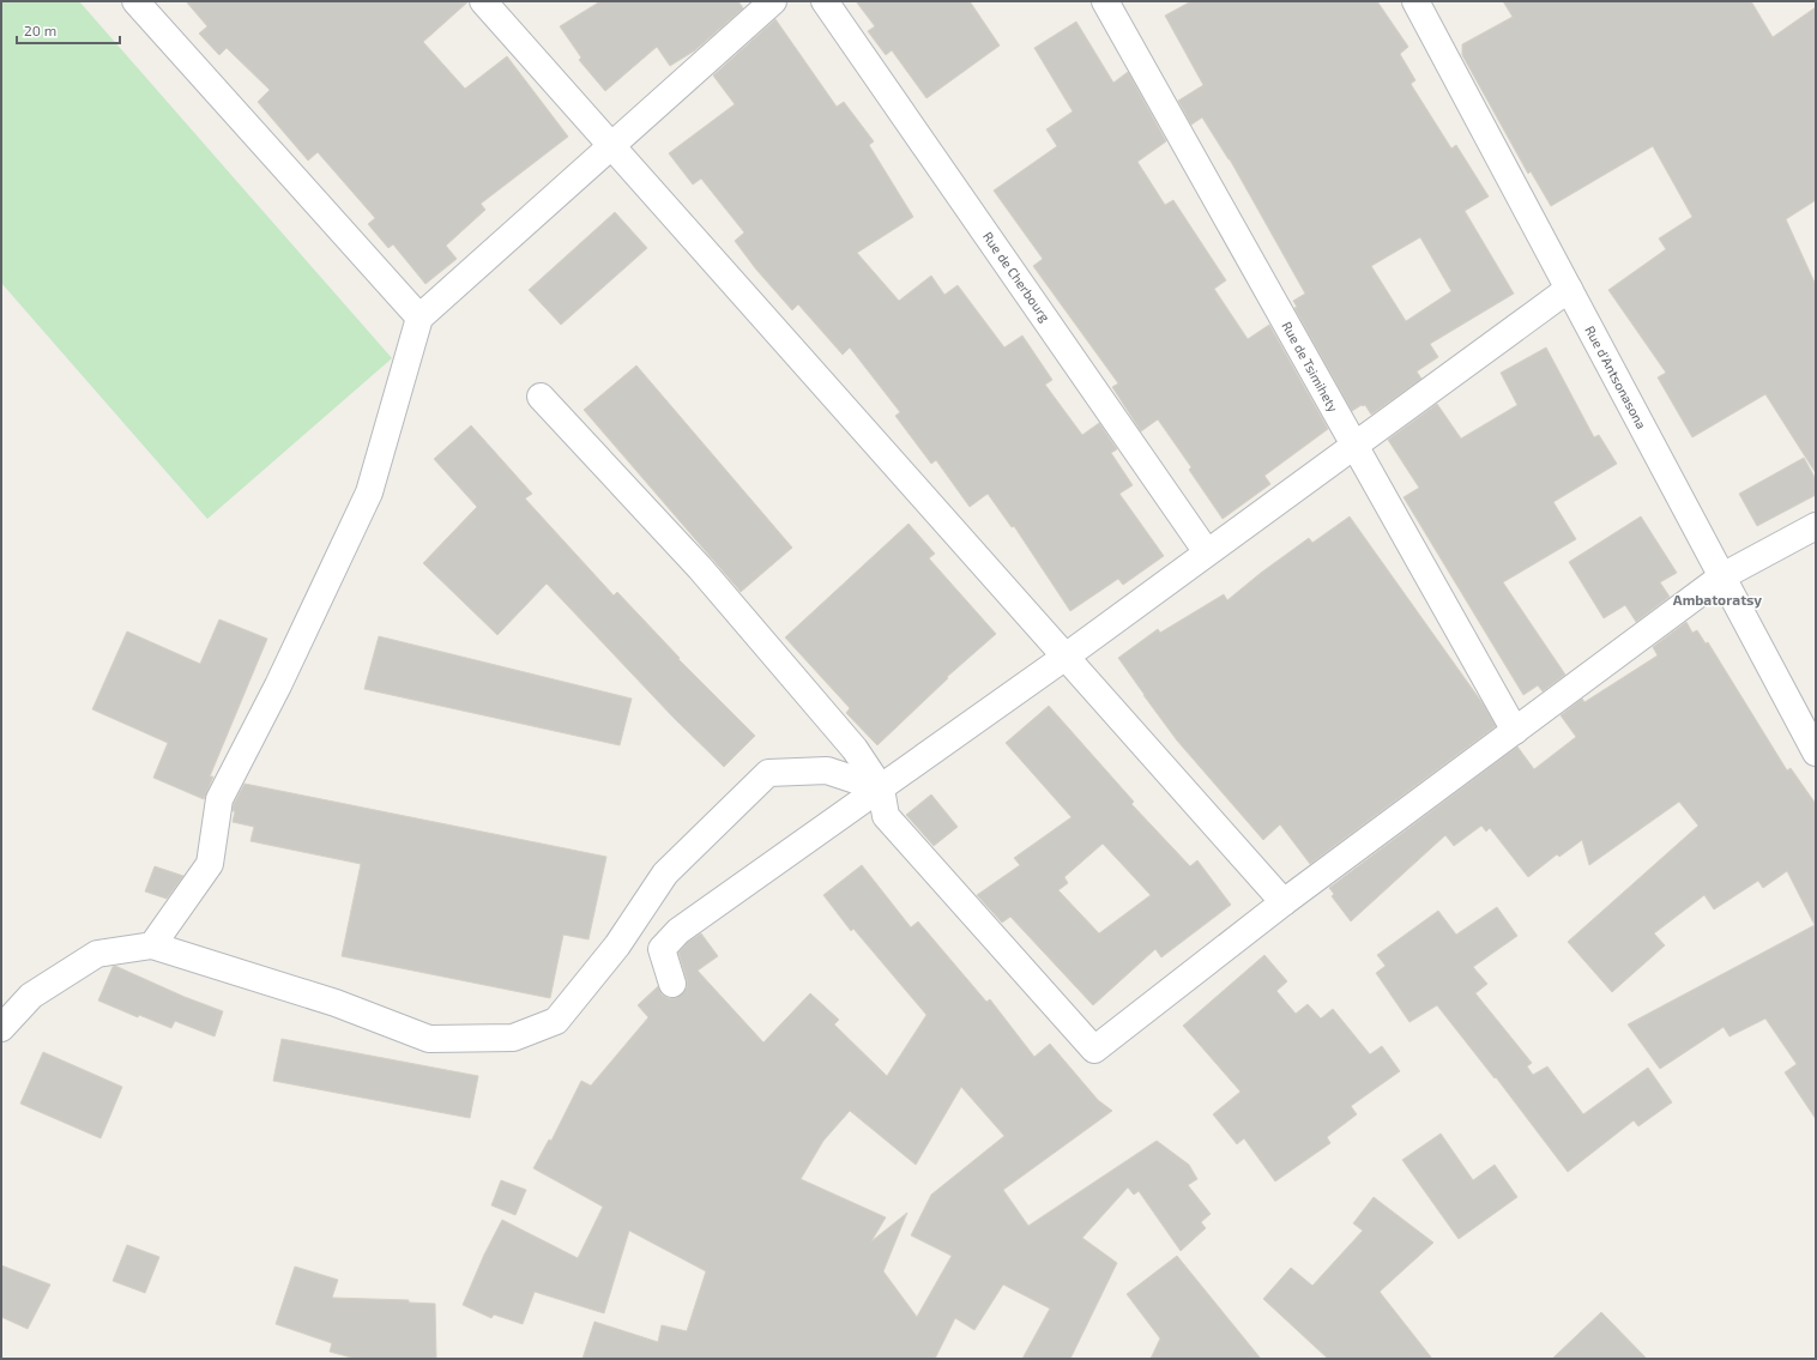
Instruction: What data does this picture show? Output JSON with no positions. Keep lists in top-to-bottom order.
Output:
{
  "streets": {
    "street": ["Rue de Cherbourg", "Rue de Tsimihety", "Rue d'Antsonasona"]
  },
  "districts": ["Ambatoratsy"],
  "scale_bar": "20 m"
}
